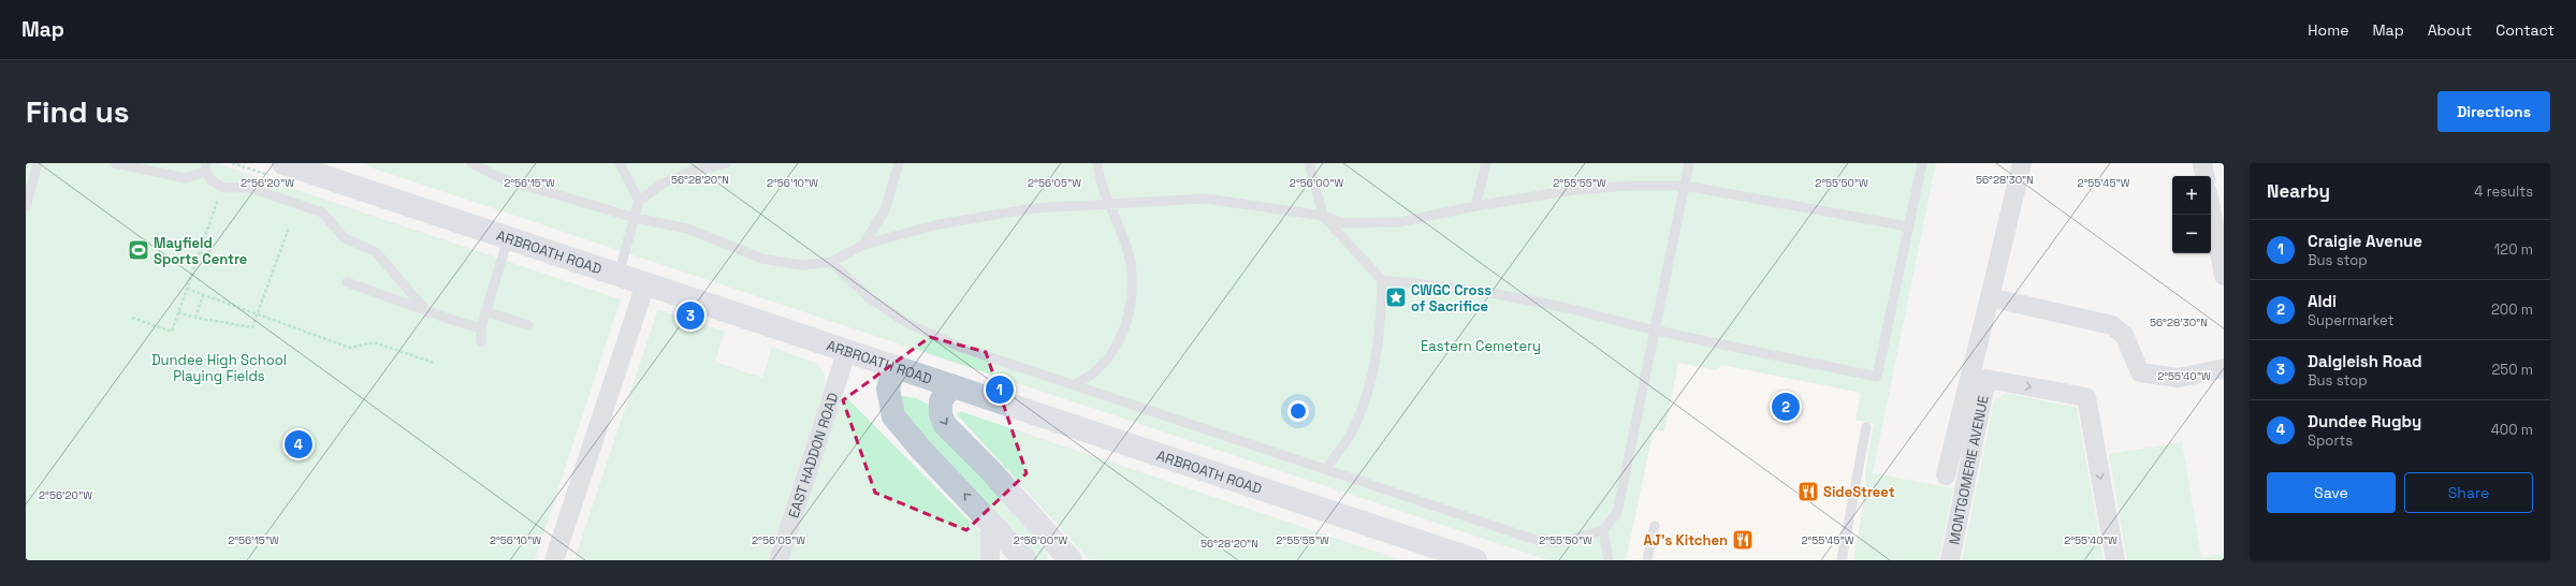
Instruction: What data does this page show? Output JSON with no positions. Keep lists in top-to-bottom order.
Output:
{
  "streets": {
    "main road": ["ARBROATH ROAD"],
    "street": ["EAST HADDON ROAD", "MONTGOMERIE AVENUE"]
  },
  "crossings": [
    ["ARBROATH ROAD", "EAST HADDON ROAD"]
  ],
  "parks": ["Eastern Cemetery", "Dundee High School Playing Fields"],
  "places": {
    "sports": ["Mayfield Sports Centre"],
    "place": ["CWGC Cross of Sacrifice"],
    "restaurant": ["SideStreet", "AJ’s Kitchen"]
  },
  "page": {
    "header": "Map",
    "nav": [
      "Home",
      "Map",
      "About",
      "Contact"
    ],
    "buttons": [
      "Directions",
      ["Save", "Share"]
    ],
    "title": "Find us",
    "heading": ["Nearby", "4 results"],
    "map_buttons": ["+", "−"],
    "list": [
      {
        "mark": "1",
        "name": "Craigie Avenue",
        "note": "Bus stop",
        "value": "120 m"
      },
      {
        "mark": "2",
        "name": "Aldi",
        "note": "Supermarket",
        "value": "200 m"
      },
      {
        "mark": "3",
        "name": "Dalgleish Road",
        "note": "Bus stop",
        "value": "250 m"
      },
      {
        "mark": "4",
        "name": "Dundee Rugby",
        "note": "Sports",
        "value": "400 m"
      }
    ],
    "pins": [
      "3",
      "1",
      "2",
      "4"
    ]
  },
  "coordinates": [
    "56°28'20\"N",
    "56°28'30\"N",
    "2°56'20\"W",
    "2°56'15\"W",
    "2°56'10\"W",
    "2°56'05\"W",
    "2°56'00\"W",
    "2°55'55\"W",
    "2°55'50\"W",
    "2°55'45\"W",
    "2°55'40\"W"
  ]
}
